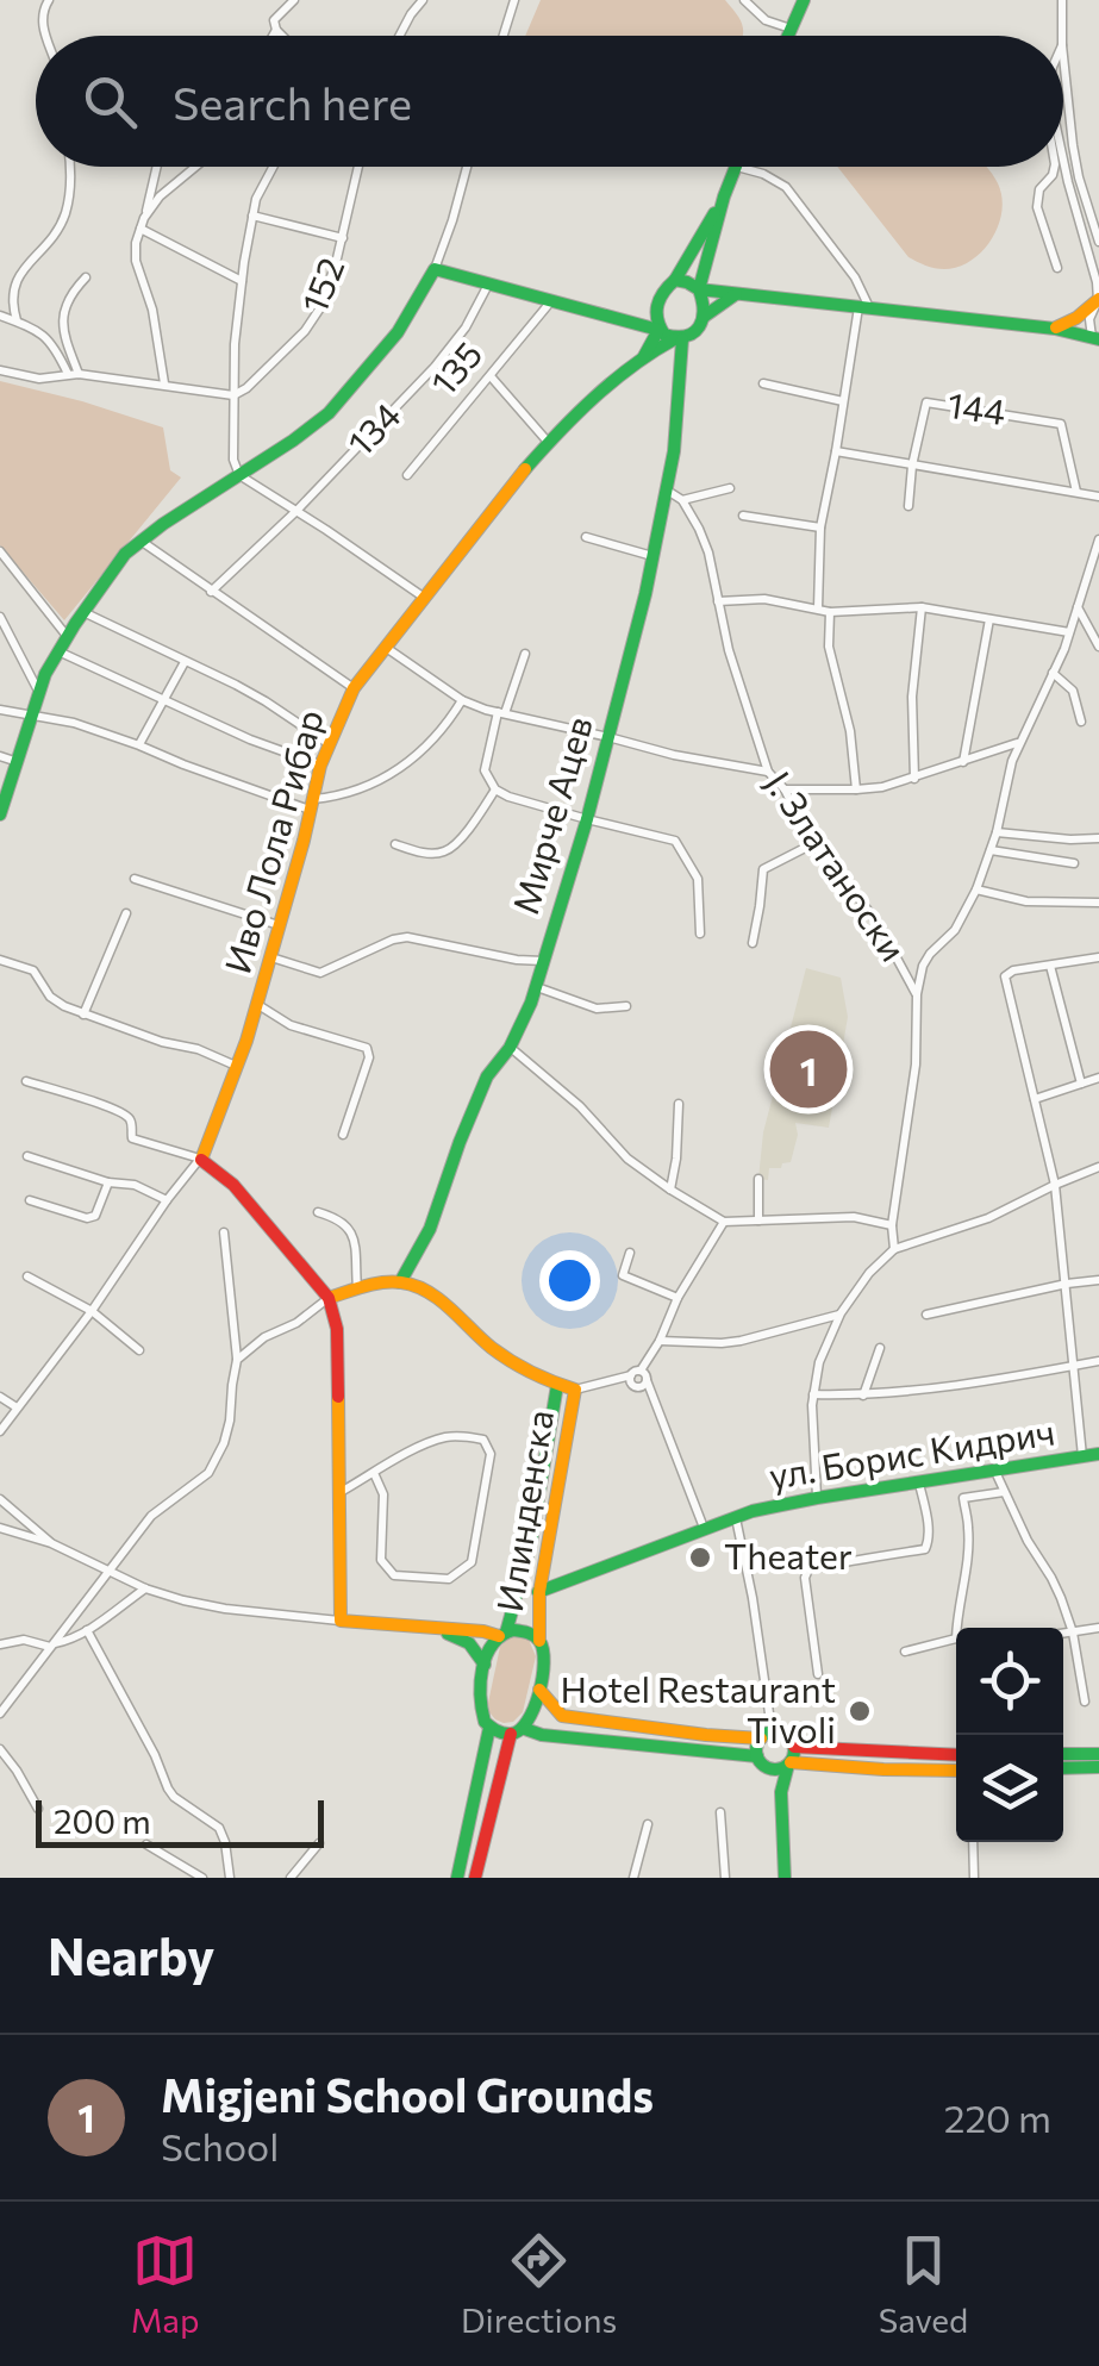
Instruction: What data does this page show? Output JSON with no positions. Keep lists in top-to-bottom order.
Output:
{
  "streets": {
    "street": [
      "152",
      "135",
      "144",
      "134",
      "Мирче Ацев",
      "Иво Лола Рибар",
      "Ј. Златаноски",
      "ул. Борис Кидрич",
      "Илинденска"
    ]
  },
  "crossings": [
    ["ул. Борис Кидрич", "Илинденска"]
  ],
  "places": ["Theater", "Hotel Restaurant Tivoli"],
  "scale_bar": "200 m",
  "page": {
    "search": "Search here",
    "pins": "1",
    "scale": "200 m",
    "heading": "Nearby",
    "list": [
      {
        "mark": "1",
        "name": "Migjeni School Grounds",
        "note": "School",
        "value": "220 m"
      }
    ],
    "nav": ["Map", "Directions", "Saved"]
  }
}
